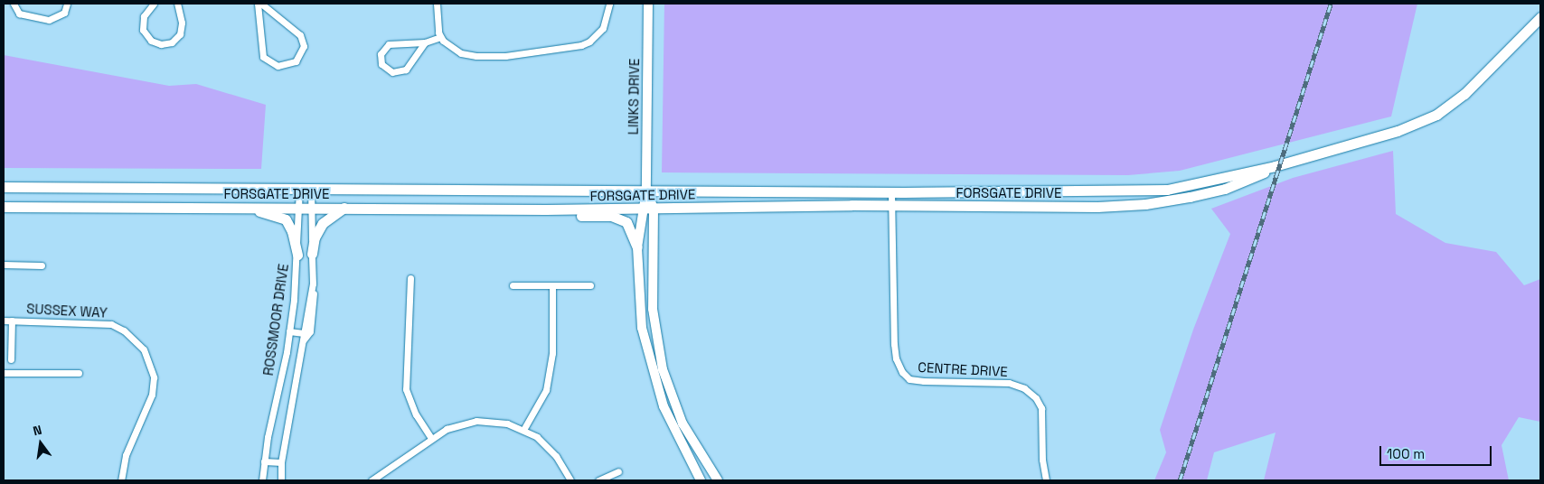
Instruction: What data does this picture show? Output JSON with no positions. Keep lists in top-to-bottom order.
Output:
{
  "streets": {
    "main road": ["LINKS DRIVE", "FORSGATE DRIVE"],
    "street": ["SUSSEX WAY", "ROSSMOOR DRIVE", "CENTRE DRIVE"]
  },
  "crossings": [
    ["LINKS DRIVE", "FORSGATE DRIVE"],
    ["FORSGATE DRIVE", "ROSSMOOR DRIVE"],
    ["FORSGATE DRIVE", "CENTRE DRIVE"]
  ],
  "scale_bar": "100 m",
  "north": "top"
}
